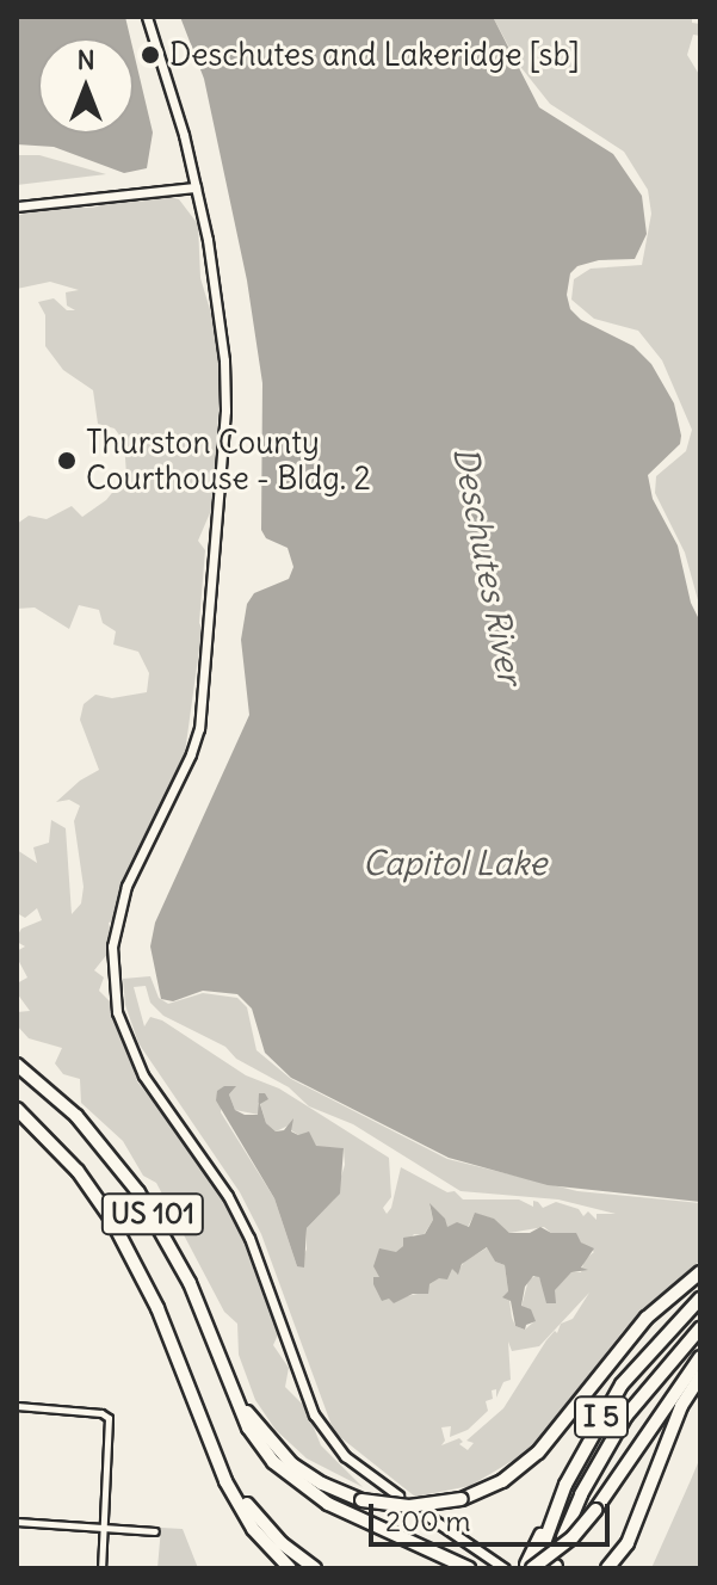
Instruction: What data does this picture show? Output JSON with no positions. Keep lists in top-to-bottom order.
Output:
{
  "streets": {
    "highway": ["US 101", "I 5"]
  },
  "water": ["Deschutes River", "Capitol Lake"],
  "places": ["Deschutes and Lakeridge [sb]", "Thurston County Courthouse - Bldg. 2"],
  "scale_bar": "200 m",
  "north": "top"
}
